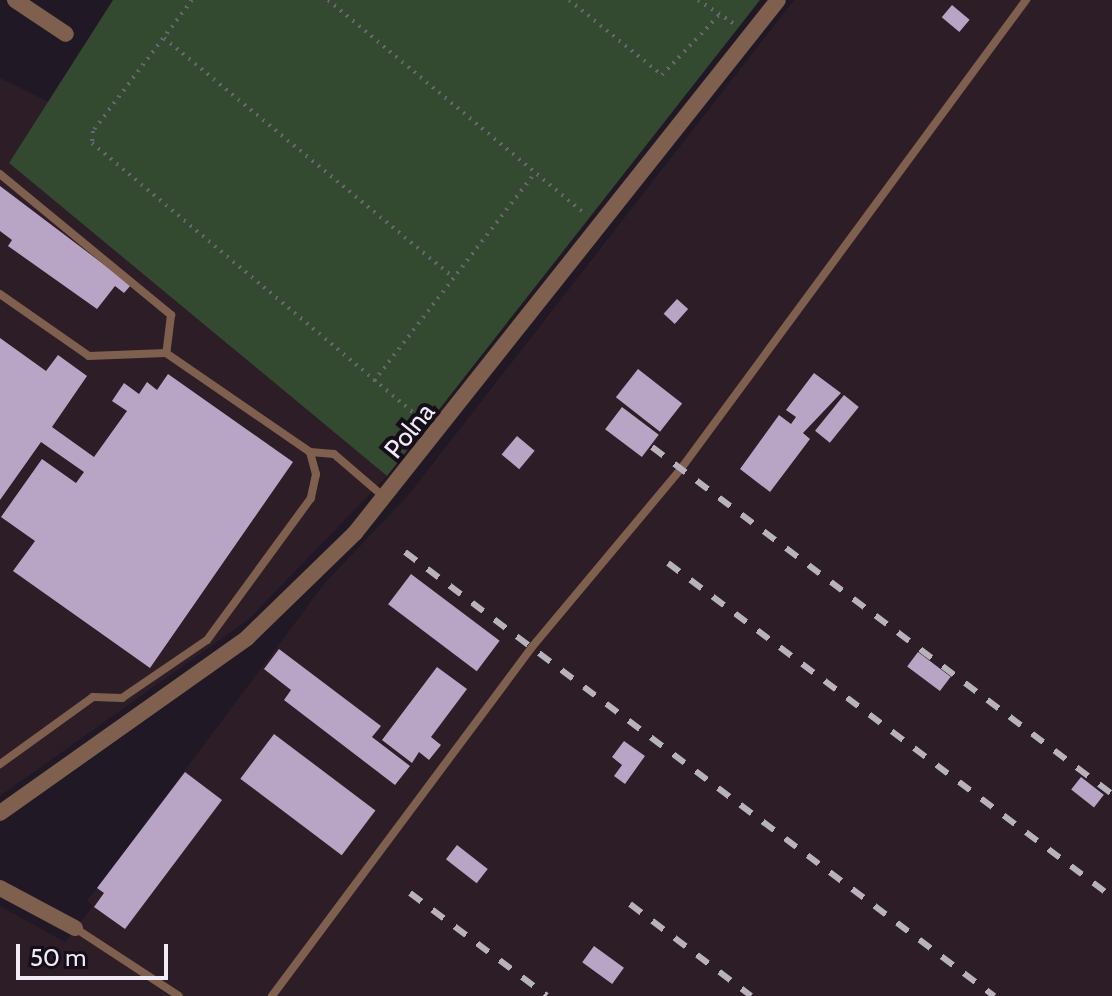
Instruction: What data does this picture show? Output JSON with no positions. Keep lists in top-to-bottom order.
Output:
{
  "streets": {
    "street": ["Polna"]
  },
  "scale_bar": "50 m"
}
